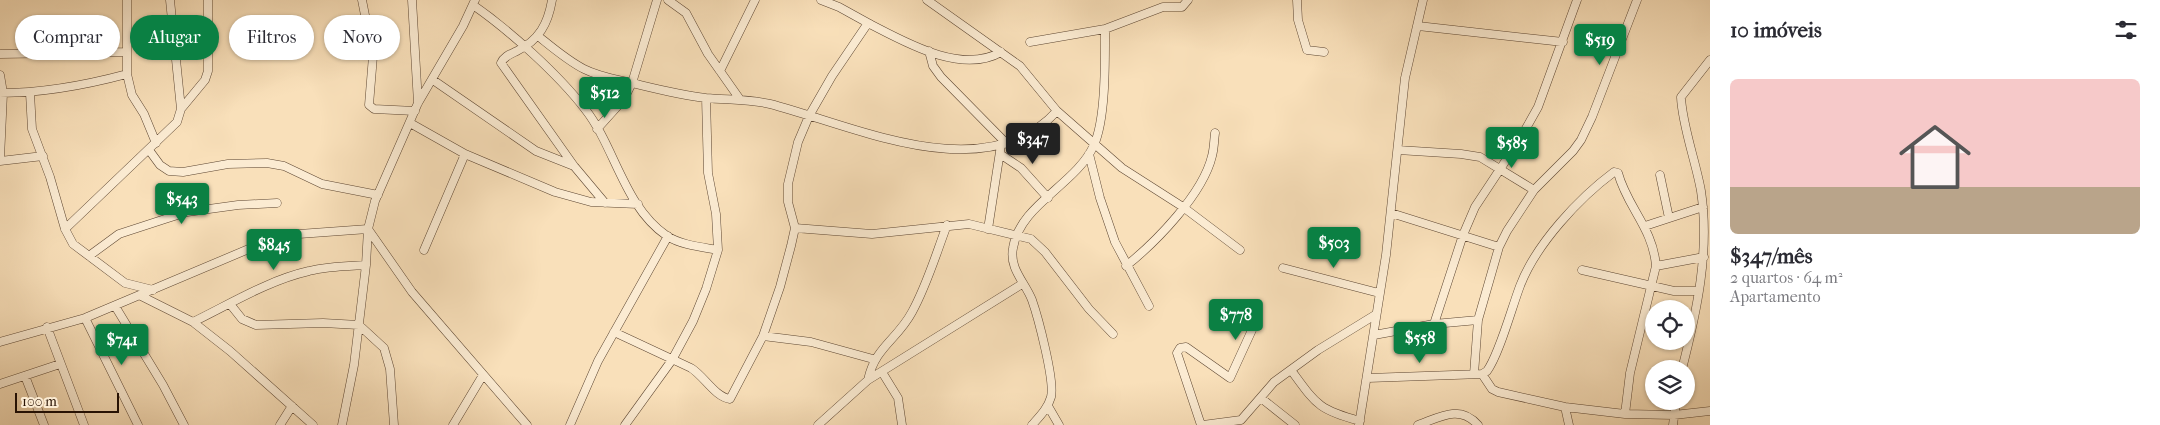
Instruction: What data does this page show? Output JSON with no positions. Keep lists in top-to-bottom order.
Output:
{
  "scale_bar": "100 m",
  "page": {
    "heading": "10 imóveis",
    "chip": [
      "Comprar",
      "Alugar",
      "Filtros",
      "Novo"
    ],
    "price": [
      "$519",
      "$512",
      "$347",
      "$585",
      "$543",
      "$503",
      "$845",
      "$778",
      "$558",
      "$741"
    ],
    "list": [
      {
        "name": "$347/mês",
        "note": "2 quartos · 64 m² · Apartamento"
      }
    ],
    "scale": "100 m"
  }
}
